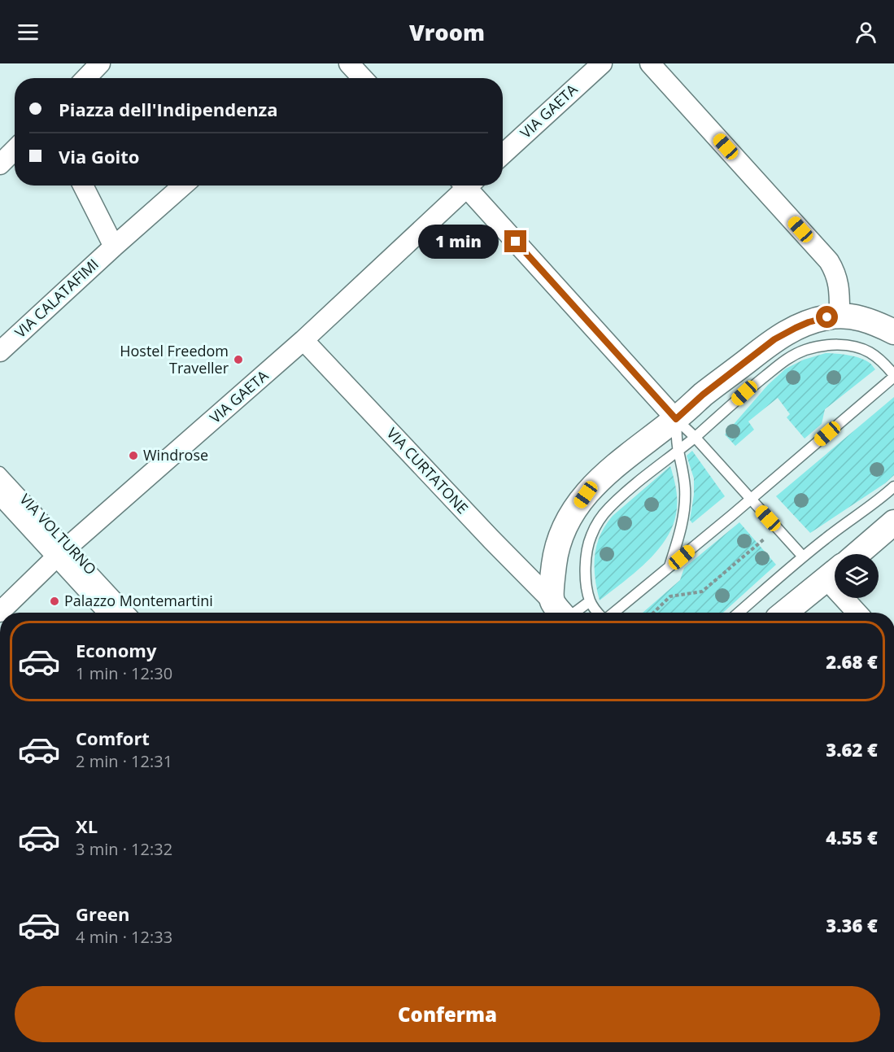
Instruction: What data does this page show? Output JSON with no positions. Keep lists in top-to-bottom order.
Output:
{
  "streets": {
    "street": [
      "VIA GAETA",
      "VIA CALATAFIMI",
      "VIA CURTATONE",
      "VIA VOLTURNO"
    ]
  },
  "crossings": [
    ["VIA GAETA", "VIA CURTATONE"],
    ["VIA GAETA", "VIA VOLTURNO"]
  ],
  "places": ["Hostel Freedom Traveller", "Windrose", "Palazzo Montemartini"],
  "page": {
    "header": "Vroom",
    "banner": ["Piazza dell'Indipendenza", "Via Goito"],
    "bubble": "1 min",
    "list": [
      {
        "name": "Economy",
        "note": "1 min · 12:30",
        "value": "2.68 €"
      },
      {
        "name": "Comfort",
        "note": "2 min · 12:31",
        "value": "3.62 €"
      },
      {
        "name": "XL",
        "note": "3 min · 12:32",
        "value": "4.55 €"
      },
      {
        "name": "Green",
        "note": "4 min · 12:33",
        "value": "3.36 €"
      }
    ],
    "buttons": "Conferma"
  }
}
